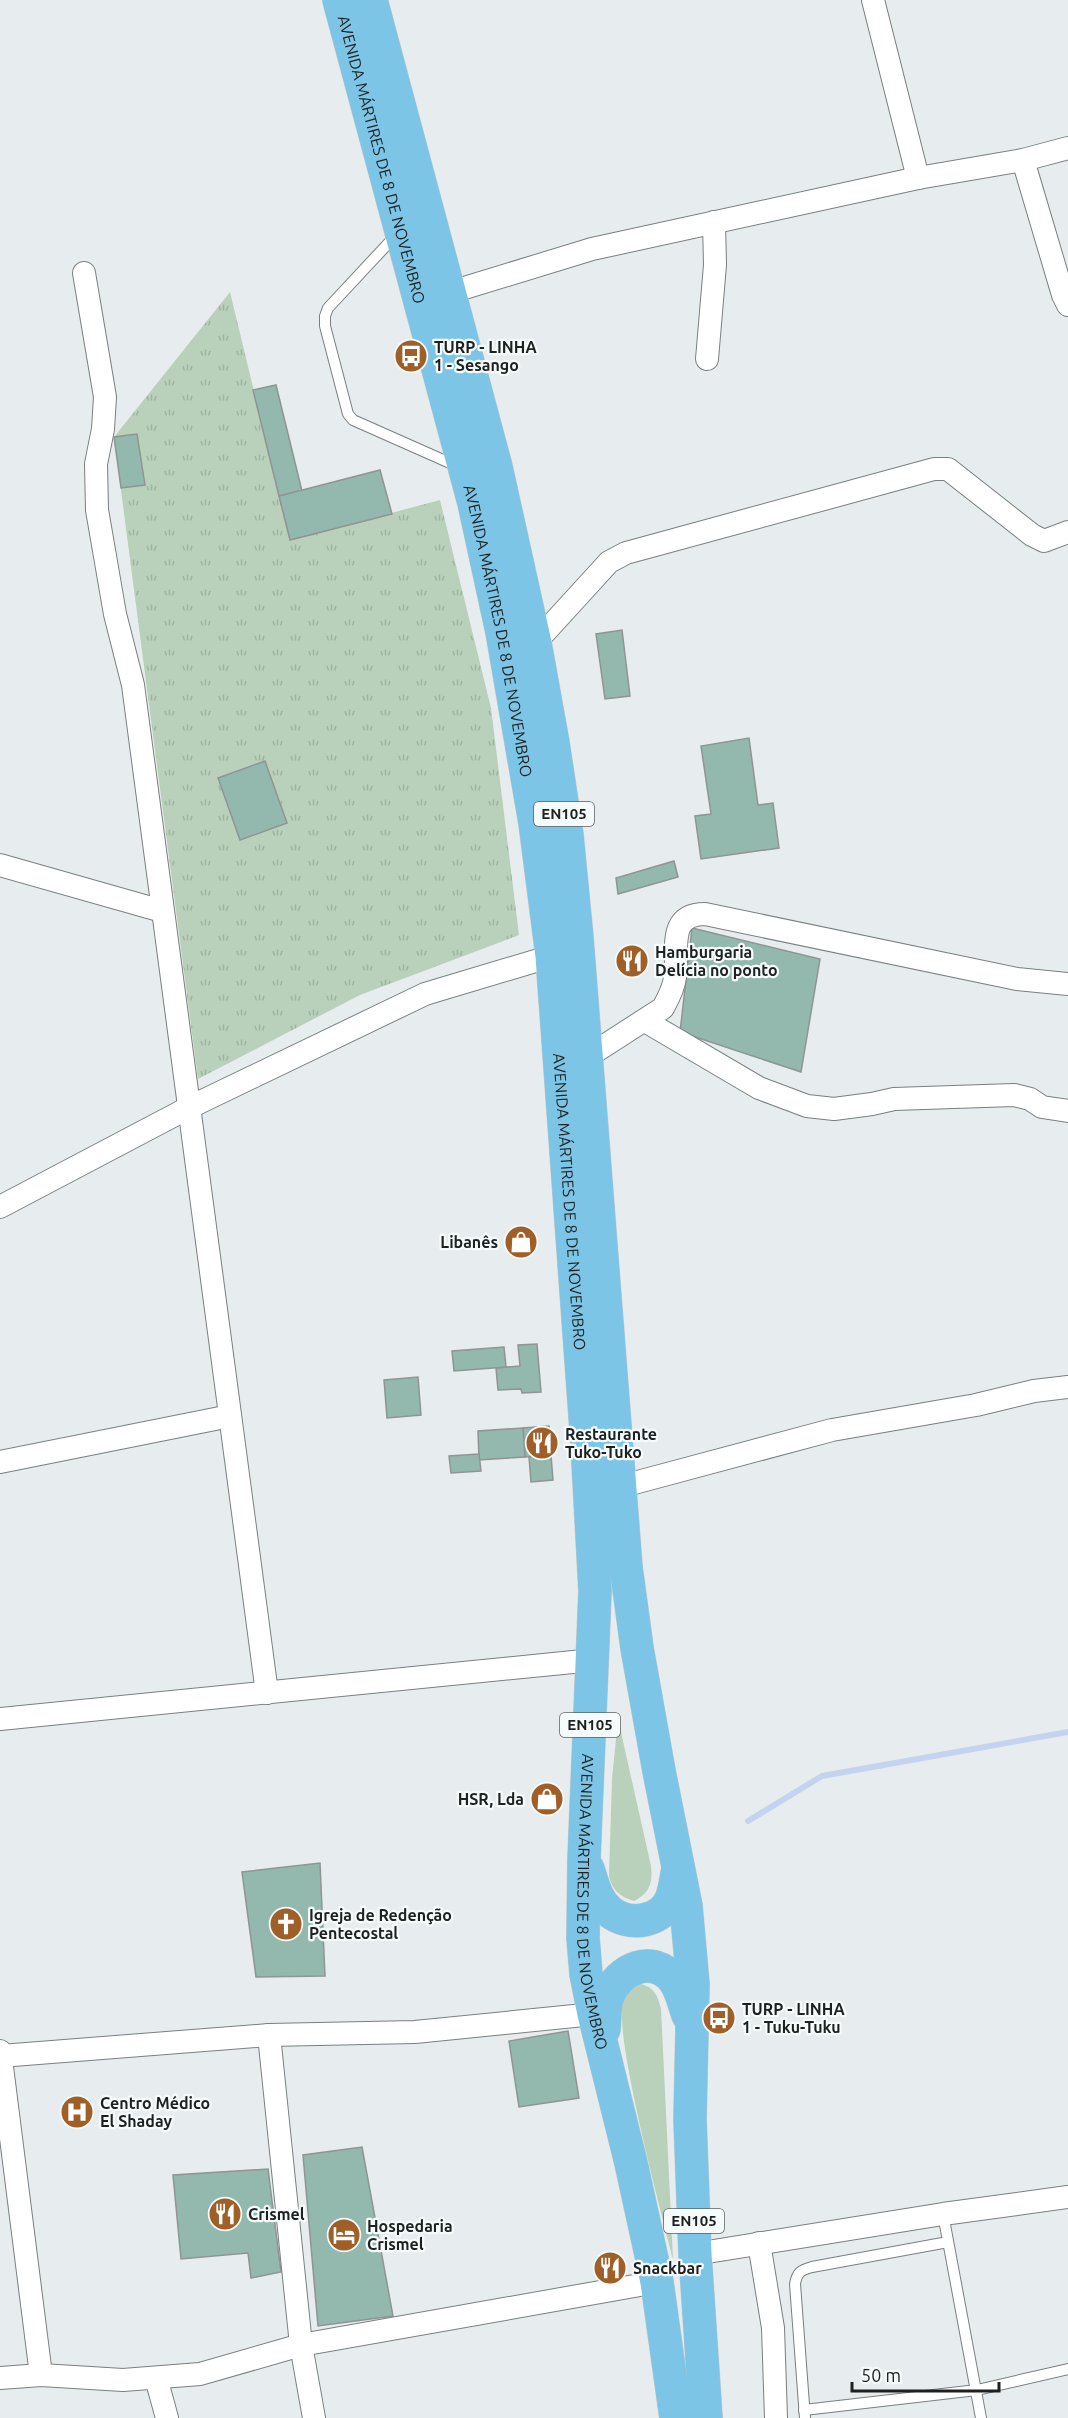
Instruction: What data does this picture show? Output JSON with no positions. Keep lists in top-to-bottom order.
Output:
{
  "streets": {
    "main road": ["AVENIDA MÁRTIRES DE 8 DE NOVEMBRO", "EN105"]
  },
  "places": {
    "bus stop": ["TURP - LINHA 1 - Sesango", "TURP - LINHA 1 - Tuku-Tuku"],
    "restaurant": [
      "Hamburgaria Delícia no ponto",
      "Restaurante Tuko-Tuko",
      "Crismel",
      "Snackbar"
    ],
    "shop": ["Libanês", "HSR, Lda"],
    "church": ["Igreja de Redenção Pentecostal"],
    "hospital": ["Centro Médico El Shaday"],
    "hotel": ["Hospedaria Crismel"]
  },
  "scale_bar": "50 m"
}
